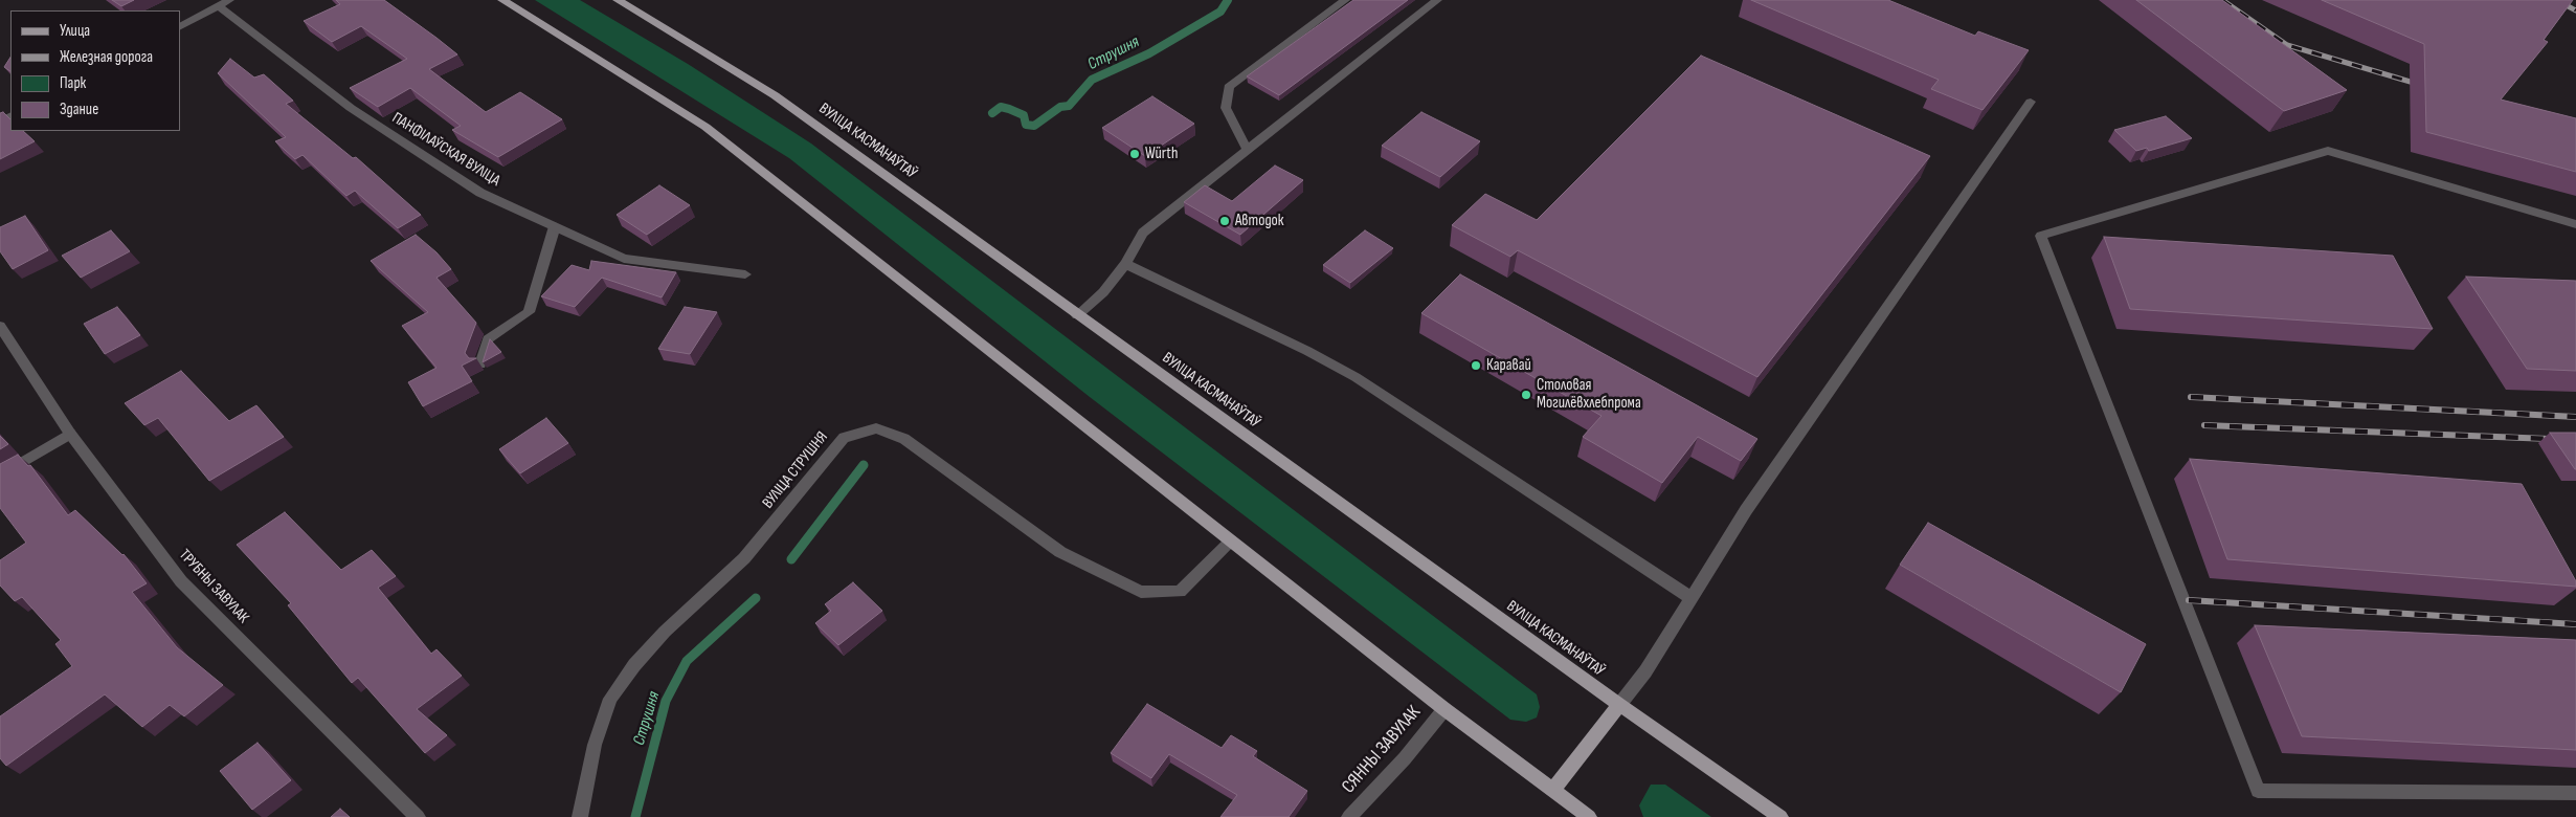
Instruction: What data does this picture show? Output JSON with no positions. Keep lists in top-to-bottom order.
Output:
{
  "streets": {
    "main road": ["ВУЛІЦА КАСМАНАЎТАЎ"],
    "street": [
      "ПАНФІЛАЎСКАЯ ВУЛІЦА",
      "ВУЛІЦА СТРУШНЯ",
      "ТРУБНЫ ЗАВУЛАК",
      "СЯННЫ ЗАВУЛАК"
    ]
  },
  "water": ["Струшня"],
  "places": [
    "Würth",
    "Автодок",
    "Каравай",
    "Столовая Могилёвхлебпрома"
  ],
  "legend": [
    "Улица",
    "Железная дорога",
    "Парк",
    "Здание"
  ]
}
